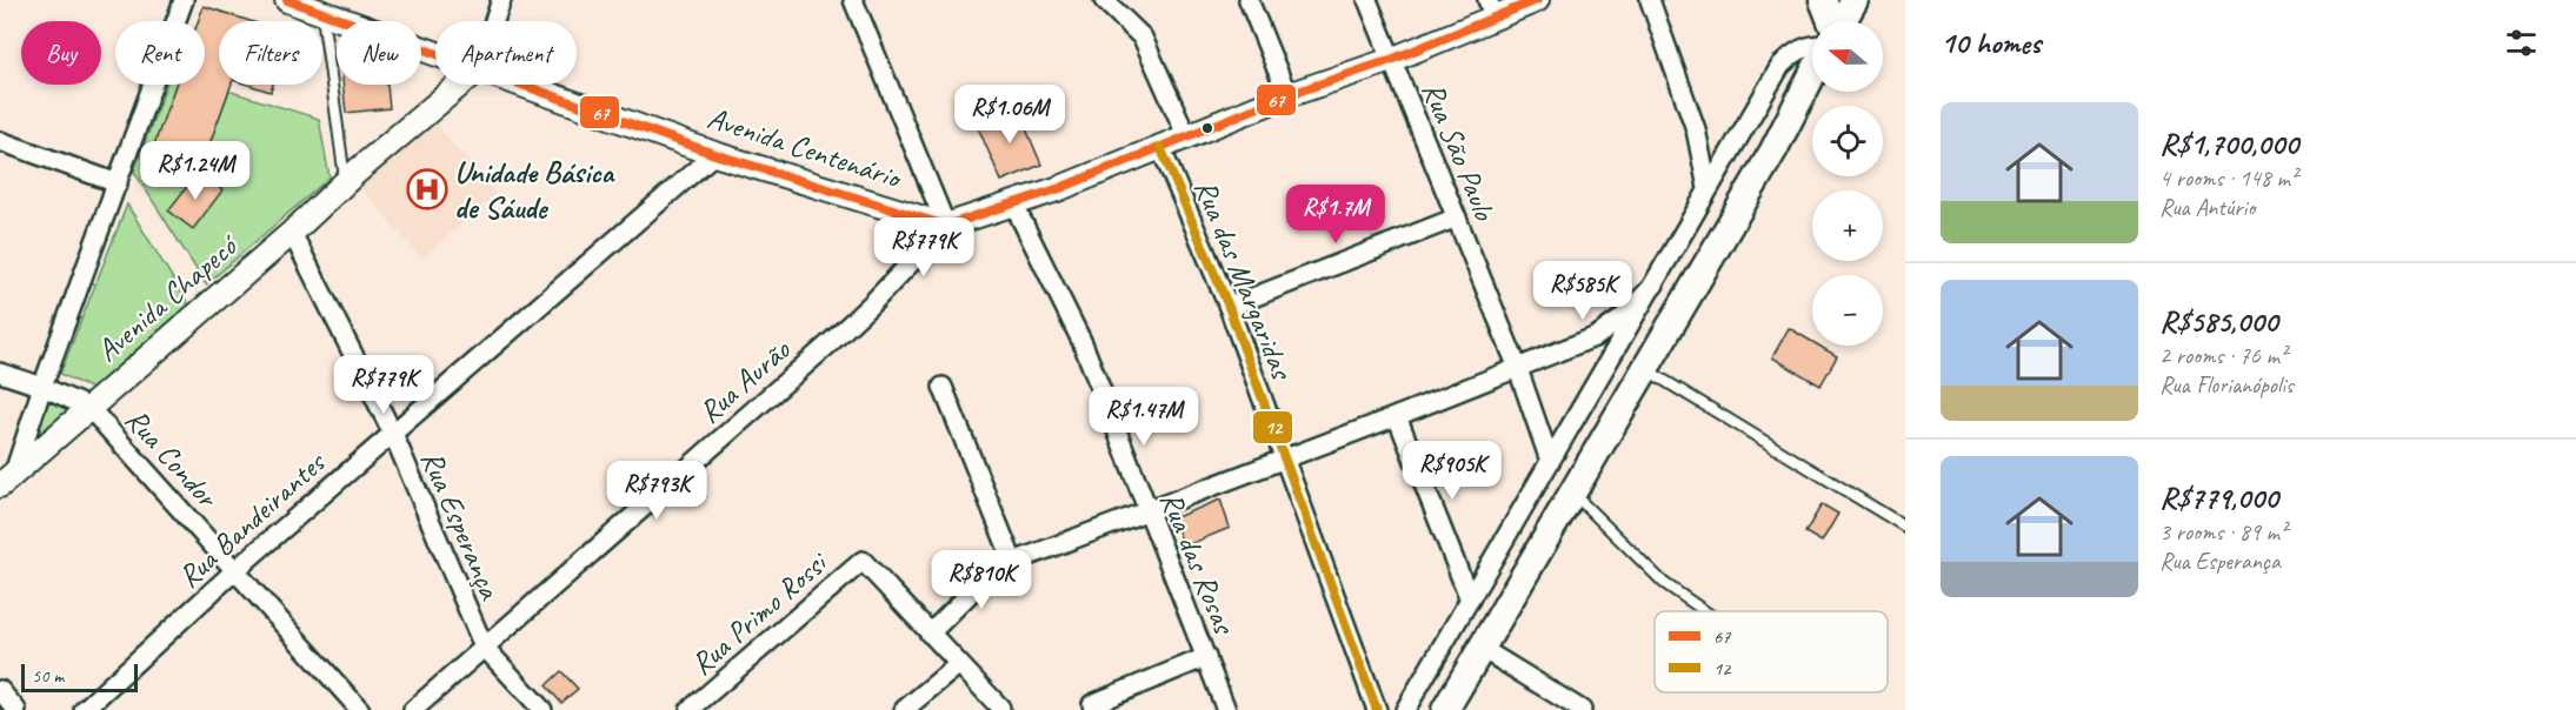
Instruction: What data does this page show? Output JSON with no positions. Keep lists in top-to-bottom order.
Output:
{
  "streets": {
    "street": [
      "Avenida Centenário",
      "Rua São Paulo",
      "Rua das Margaridas",
      "Avenida Chapecó",
      "Rua Aurão",
      "Rua Condor",
      "Rua Bandeirantes",
      "Rua Esperança",
      "Rua das Rosas",
      "Rua Primo Rossi"
    ]
  },
  "crossings": [
    ["Avenida Centenário", "Rua Aurão"],
    ["Avenida Centenário", "Rua Bandeirantes"],
    ["Avenida Chapecó", "Rua Condor"],
    ["Avenida Chapecó", "Rua Esperança"],
    ["Rua Aurão", "Rua Esperança"],
    ["Rua Condor", "Rua Bandeirantes"],
    ["Rua Bandeirantes", "Rua Esperança"]
  ],
  "places": {
    "hospital": ["Unidade Básica de Sáude"]
  },
  "lines": ["transit line 67", "transit line 12"],
  "legend": ["67", "12"],
  "scale_bar": "50 m",
  "north": "left",
  "page": {
    "heading": "10 homes",
    "map_buttons": ["+", "−"],
    "chip": [
      "Buy",
      "Rent",
      "Filters",
      "New",
      "Apartment"
    ],
    "price": [
      "R$1.06M",
      "R$1.24M",
      "R$1.7M",
      "R$779K",
      "R$585K",
      "R$779K",
      "R$1.47M",
      "R$905K",
      "R$793K",
      "R$810K"
    ],
    "list": [
      {
        "name": "R$1,700,000",
        "note": "4 rooms · 148 m² · Rua Antúrio"
      },
      {
        "name": "R$585,000",
        "note": "2 rooms · 76 m² · Rua Florianópolis"
      },
      {
        "name": "R$779,000",
        "note": "3 rooms · 89 m² · Rua Esperança"
      }
    ],
    "scale": "50 m"
  }
}
